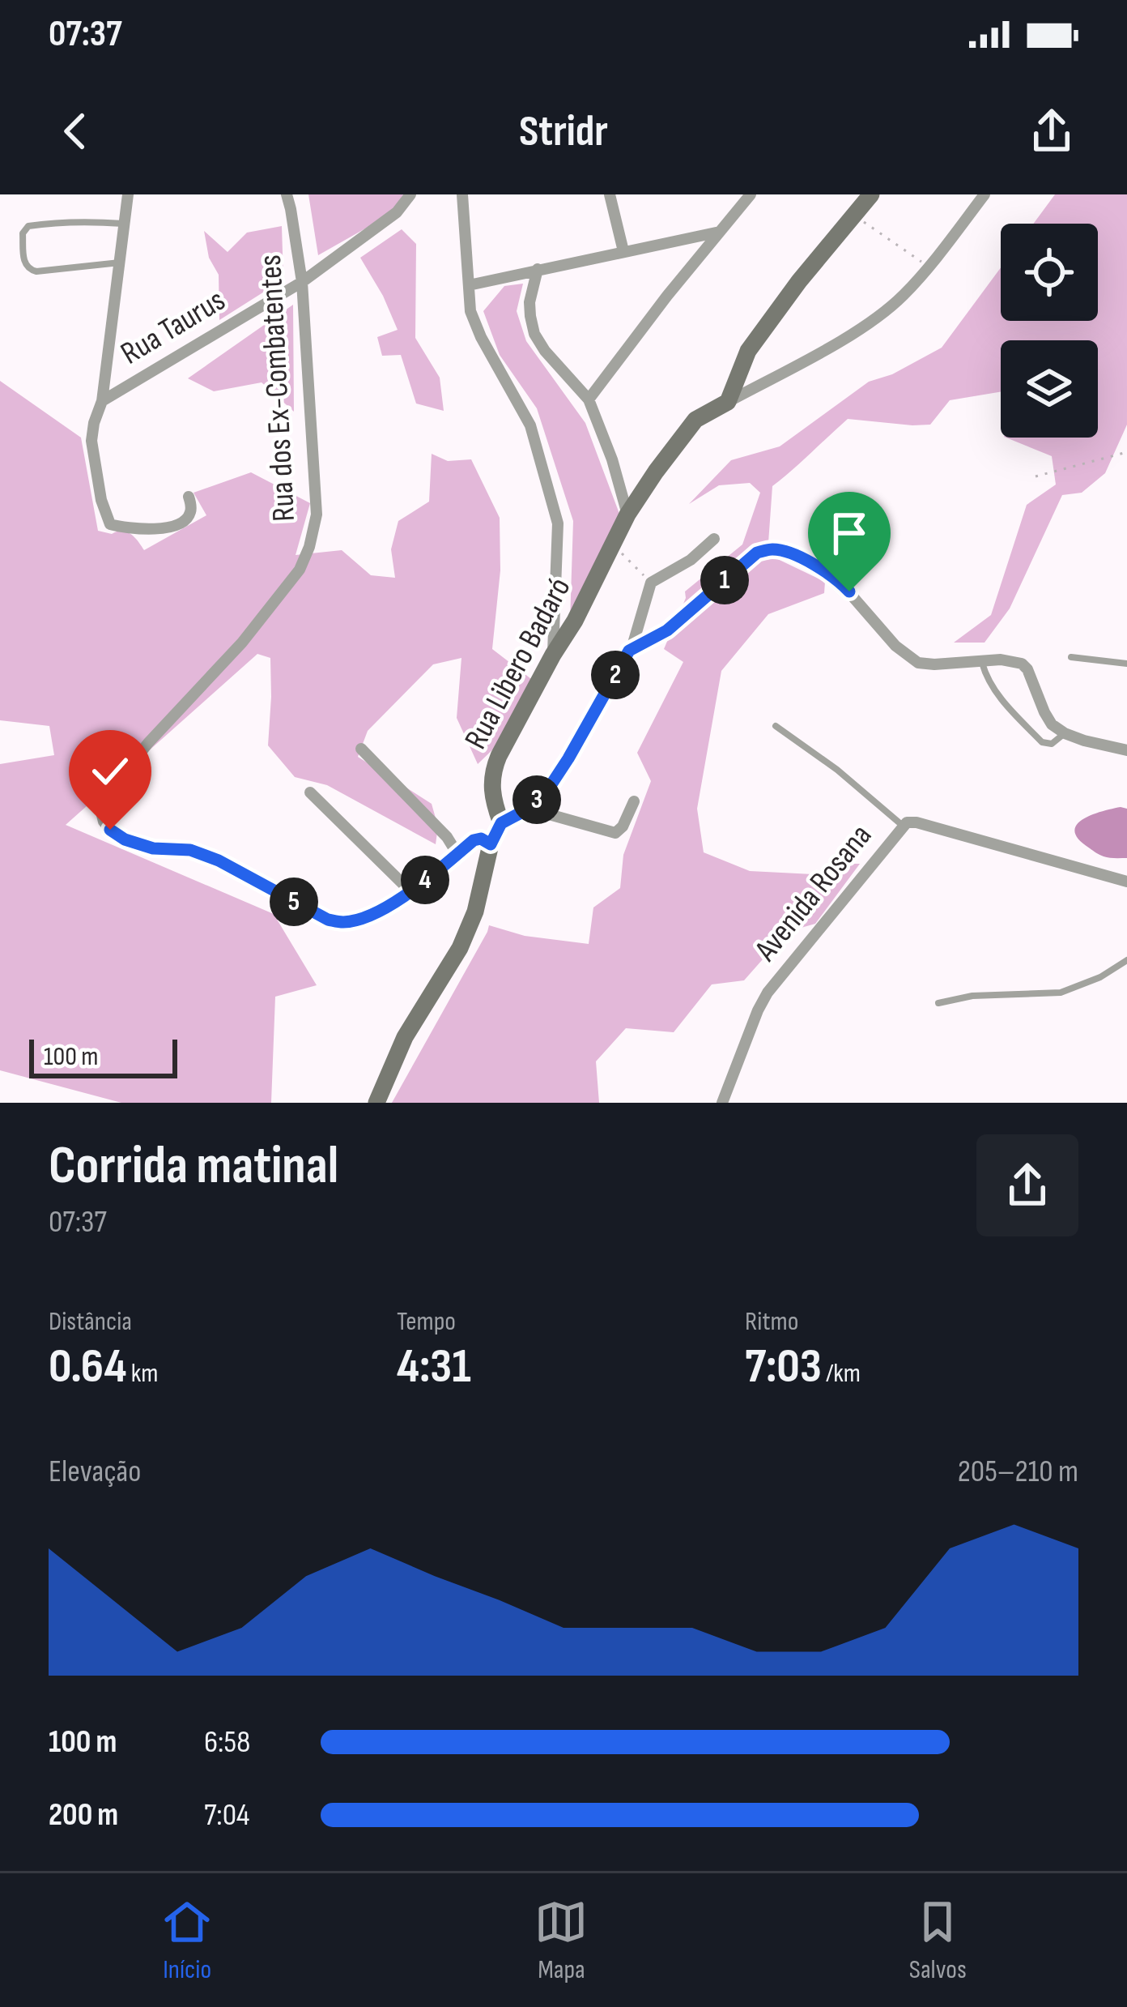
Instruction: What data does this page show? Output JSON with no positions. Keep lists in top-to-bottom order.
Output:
{
  "streets": {
    "street": [
      "Rua Taurus",
      "Rua dos Ex-Combatentes",
      "Rua Libero Badaró",
      "Avenida Rosana"
    ]
  },
  "crossings": [
    ["Rua Taurus", "Rua dos Ex-Combatentes"]
  ],
  "scale_bar": "100 m",
  "page": {
    "status": "07:37",
    "header": "Stridr",
    "pins": [
      "1",
      "2",
      "3",
      "4",
      "5"
    ],
    "scale": "100 m",
    "heading": ["Corrida matinal", "07:37"],
    "stats": [
      ["Distância", "0.64 km"],
      ["Tempo", "4:31"],
      ["Ritmo", "7:03 /km"]
    ],
    "chart": ["Elevação", "205–210 m"],
    "list": [
      {
        "name": "100 m",
        "note": "6:58"
      },
      {
        "name": "200 m",
        "note": "7:04"
      }
    ],
    "tabs": ["Início", "Mapa", "Salvos"]
  }
}
